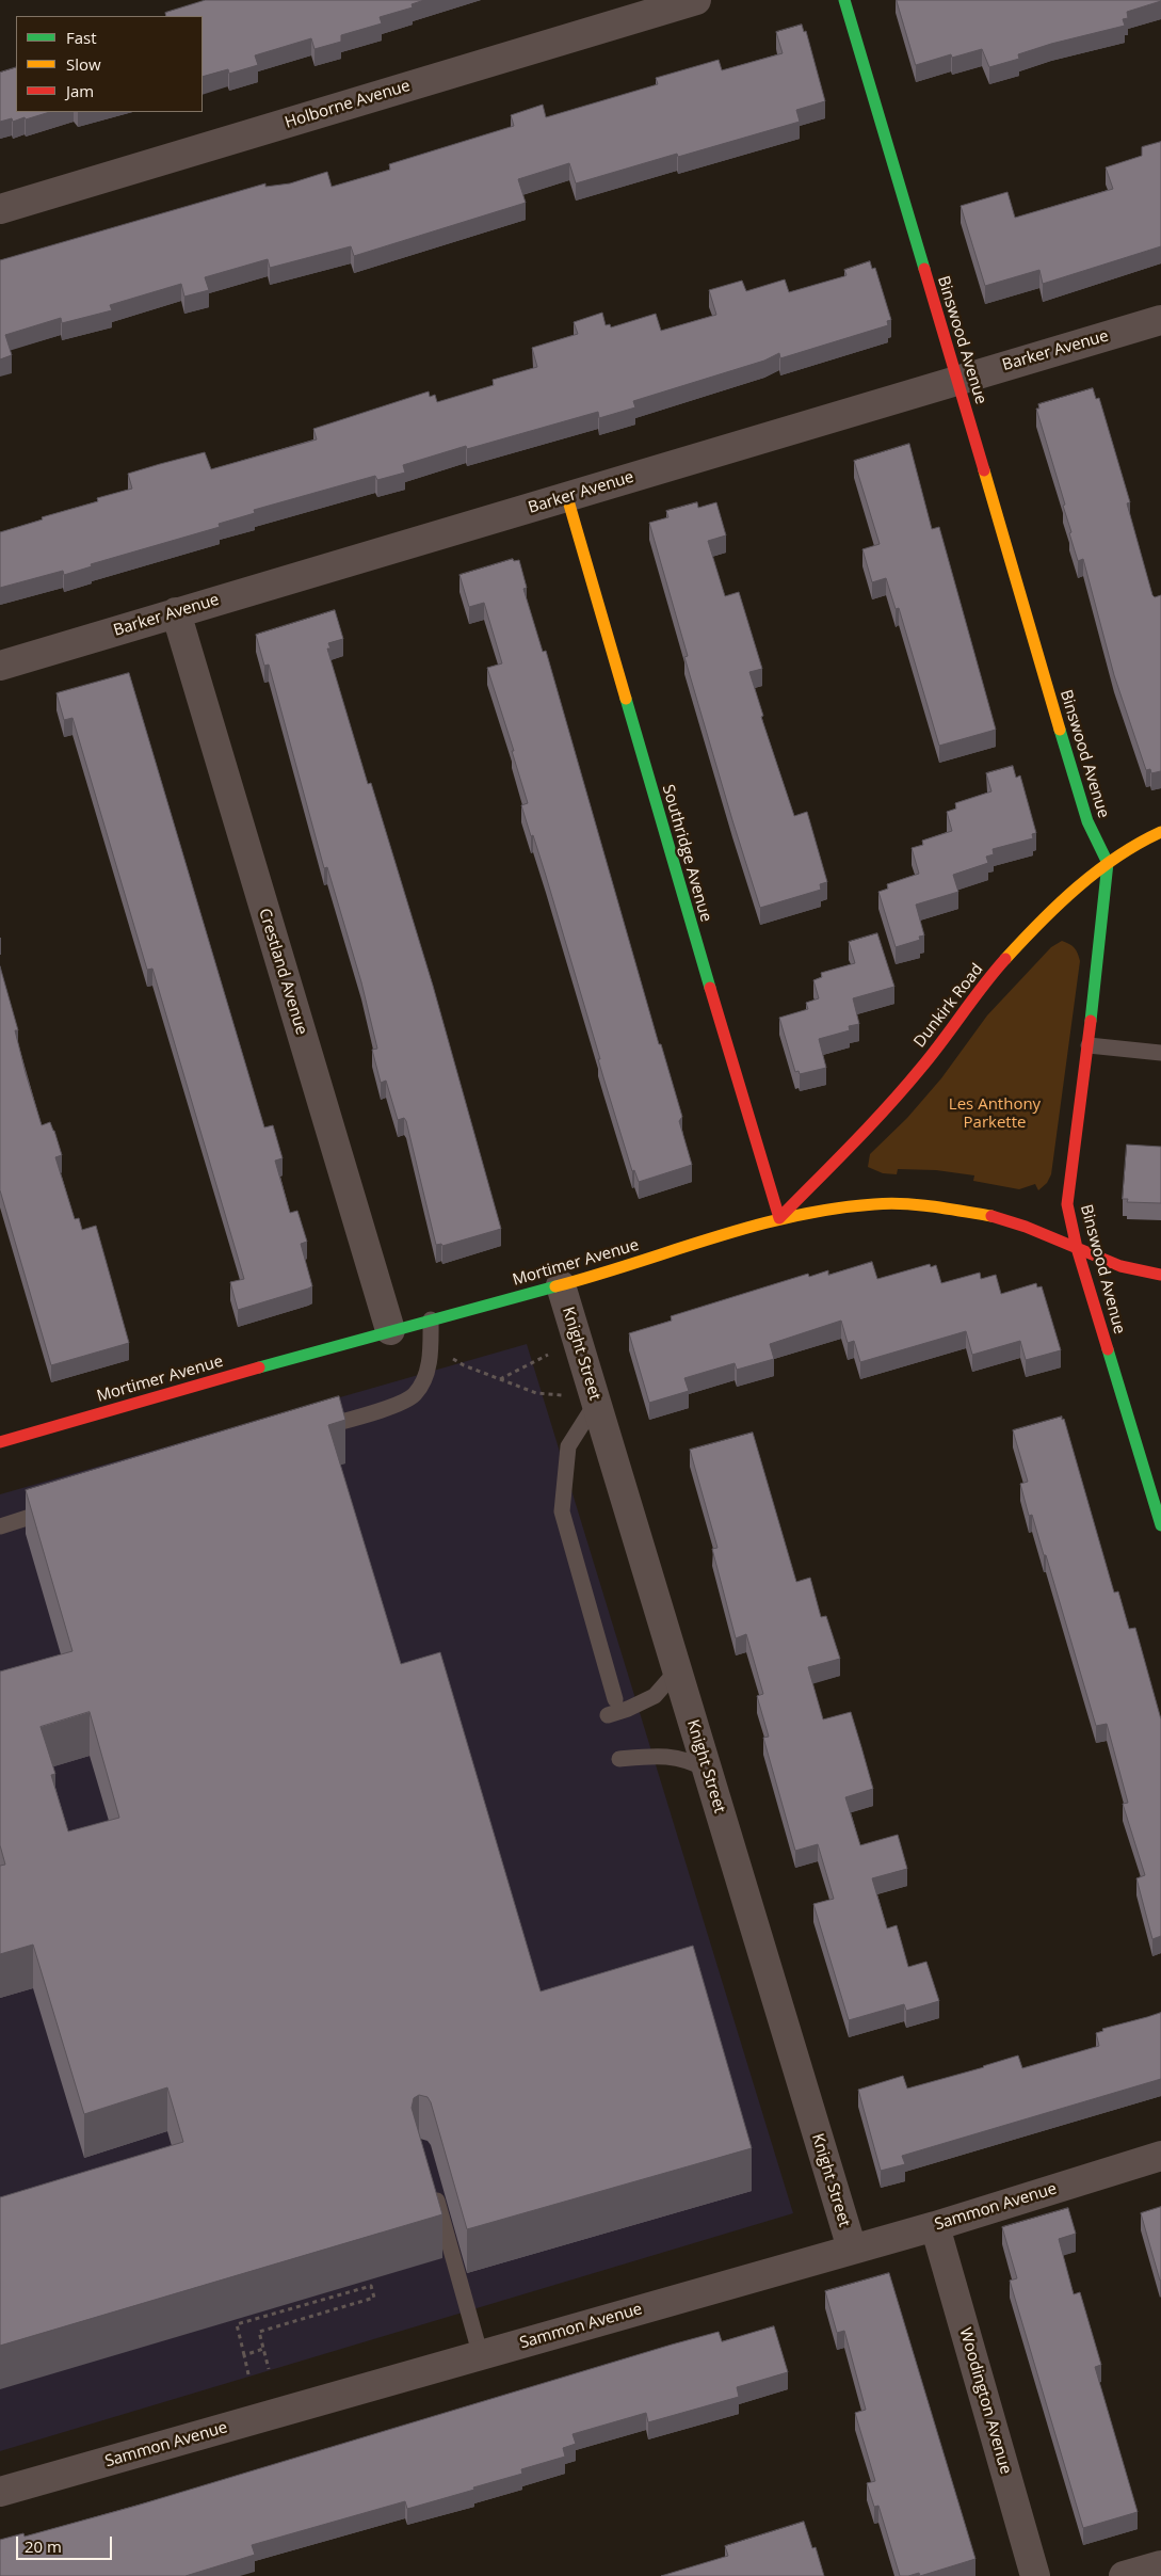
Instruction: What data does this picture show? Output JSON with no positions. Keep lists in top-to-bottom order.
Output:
{
  "streets": {
    "street": [
      "Holborne Avenue",
      "Binswood Avenue",
      "Barker Avenue",
      "Southridge Avenue",
      "Crestland Avenue",
      "Dunkirk Road",
      "Mortimer Avenue",
      "Knight Street",
      "Sammon Avenue",
      "Woodington Avenue"
    ]
  },
  "crossings": [
    ["Binswood Avenue", "Barker Avenue"],
    ["Binswood Avenue", "Dunkirk Road"],
    ["Binswood Avenue", "Mortimer Avenue"],
    ["Barker Avenue", "Southridge Avenue"],
    ["Barker Avenue", "Crestland Avenue"],
    ["Southridge Avenue", "Dunkirk Road"],
    ["Southridge Avenue", "Mortimer Avenue"],
    ["Crestland Avenue", "Mortimer Avenue"],
    ["Dunkirk Road", "Mortimer Avenue"],
    ["Mortimer Avenue", "Knight Street"],
    ["Knight Street", "Sammon Avenue"],
    ["Sammon Avenue", "Woodington Avenue"]
  ],
  "parks": ["Les Anthony Parkette"],
  "legend": ["Fast", "Slow", "Jam"],
  "scale_bar": "20 m"
}
